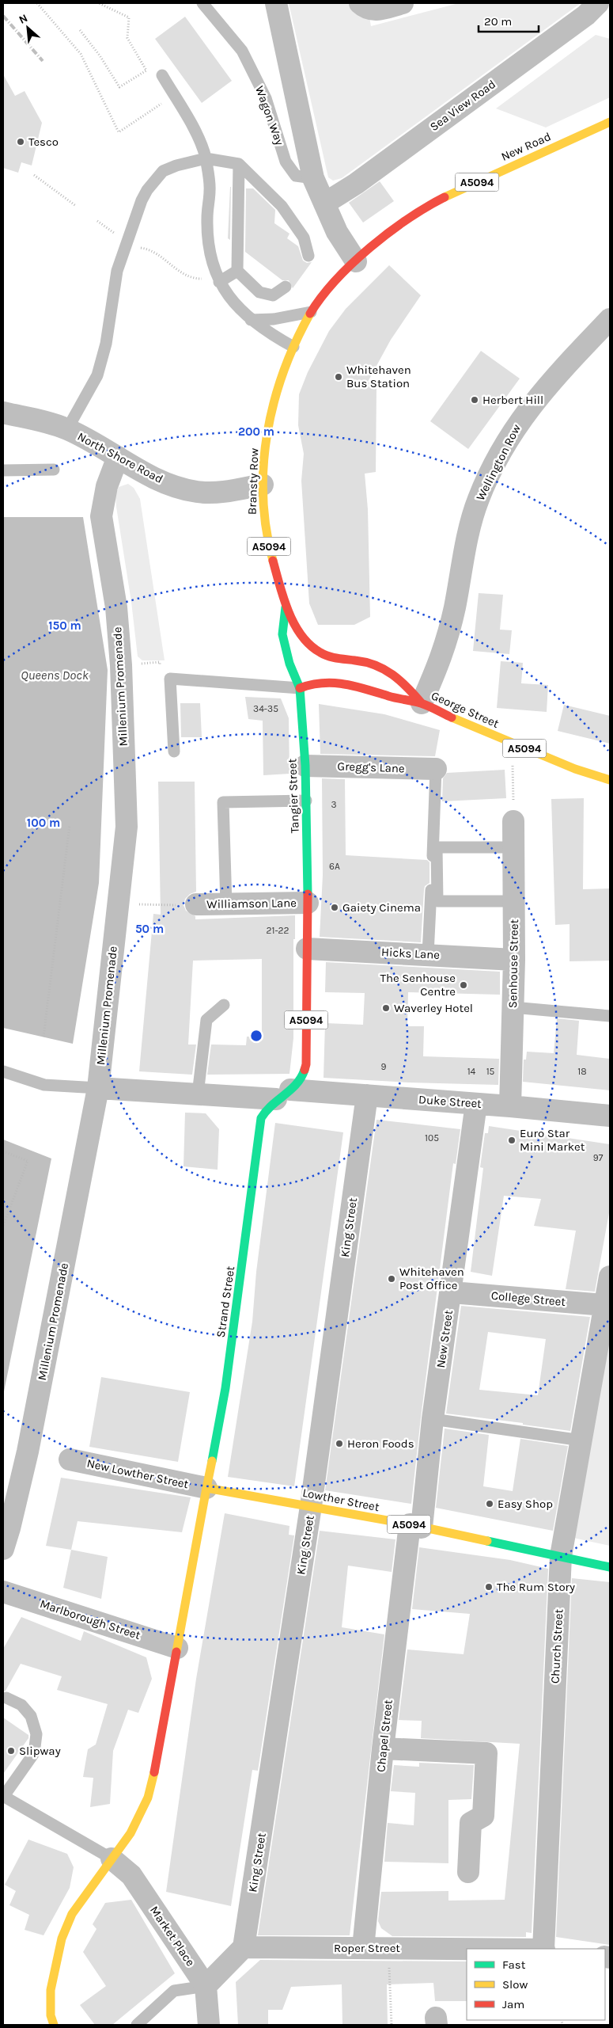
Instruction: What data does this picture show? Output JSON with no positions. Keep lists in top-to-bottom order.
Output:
{
  "streets": {
    "main road": [
      "New Road",
      "A5094",
      "Bransty Row",
      "George Street",
      "Tangier Street",
      "Strand Street",
      "Lowther Street"
    ],
    "street": [
      "Sea View Road",
      "North Shore Road",
      "Wellington Row",
      "Millenium Promenade",
      "Gregg's Lane",
      "Williamson Lane",
      "Hicks Lane",
      "Senhouse Street",
      "Duke Street",
      "King Street",
      "College Street",
      "New Street",
      "New Lowther Street",
      "Marlborough Street",
      "Church Street",
      "Chapel Street",
      "Market Place",
      "Roper Street"
    ],
    "lane": ["Wagon Way"]
  },
  "crossings": [
    ["New Road", "Bransty Row"],
    ["A5094", "Tangier Street"],
    ["A5094", "Williamson Lane"],
    ["A5094", "Hicks Lane"],
    ["A5094", "Duke Street"],
    ["A5094", "Strand Street"],
    ["North Shore Road", "Bransty Row"],
    ["North Shore Road", "Millenium Promenade"],
    ["Wellington Row", "George Street"],
    ["Bransty Row", "George Street"],
    ["Bransty Row", "Tangier Street"],
    ["Millenium Promenade", "Duke Street"],
    ["George Street", "Tangier Street"],
    ["Gregg's Lane", "Tangier Street"],
    ["Tangier Street", "Williamson Lane"],
    ["Hicks Lane", "Senhouse Street"],
    ["Senhouse Street", "Duke Street"],
    ["Duke Street", "King Street"],
    ["Duke Street", "Strand Street"],
    ["Duke Street", "New Street"],
    ["King Street", "Lowther Street"],
    ["King Street", "Roper Street"],
    ["College Street", "New Street"],
    ["College Street", "Church Street"],
    ["Strand Street", "New Lowther Street"],
    ["Strand Street", "Lowther Street"],
    ["Strand Street", "Marlborough Street"],
    ["Strand Street", "Market Place"],
    ["New Street", "Lowther Street"],
    ["New Street", "Chapel Street"],
    ["New Lowther Street", "Lowther Street"],
    ["Lowther Street", "Church Street"],
    ["Lowther Street", "Chapel Street"],
    ["Chapel Street", "Roper Street"]
  ],
  "water": ["Queens Dock"],
  "places": [
    "Tesco",
    "Whitehaven Bus Station",
    "Herbert Hill",
    "Gaiety Cinema",
    "The Senhouse Centre",
    "Waverley Hotel",
    "Euro Star Mini Market",
    "Whitehaven Post Office",
    "Heron Foods",
    "Easy Shop",
    "The Rum Story",
    "Slipway"
  ],
  "house_numbers": [
    "34-35",
    "3",
    "6A",
    "21-22",
    "9",
    "14",
    "15",
    "18",
    "105",
    "97"
  ],
  "legend": ["Fast", "Slow", "Jam"],
  "scale_bar": "20 m",
  "north": "top left",
  "rings": [
    "200 m",
    "150 m",
    "100 m",
    "50 m"
  ]
}
